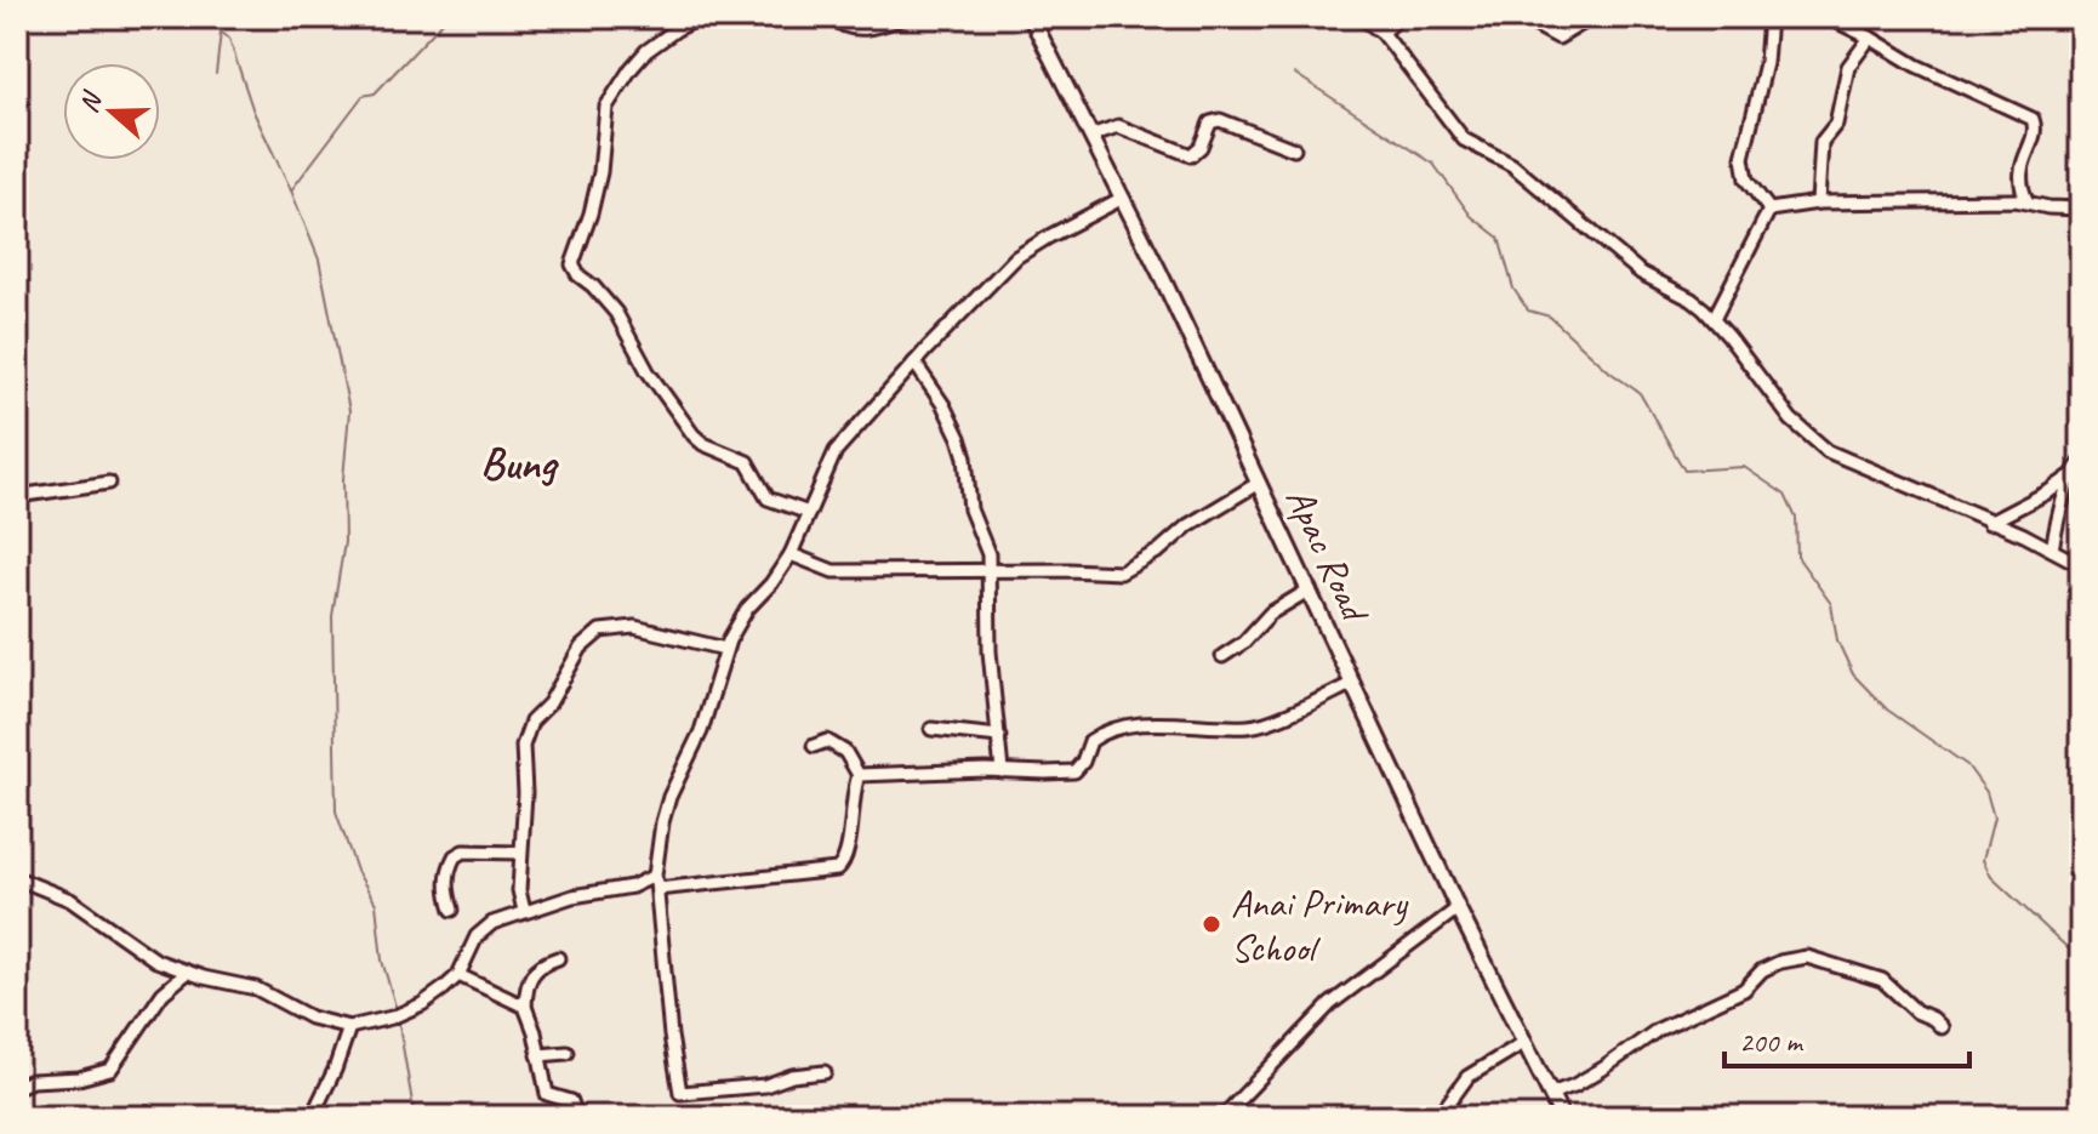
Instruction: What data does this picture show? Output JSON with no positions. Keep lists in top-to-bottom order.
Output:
{
  "streets": {
    "main road": ["Apac Road"]
  },
  "districts": ["Bung"],
  "places": ["Anai Primary School"],
  "scale_bar": "200 m",
  "north": "left"
}
